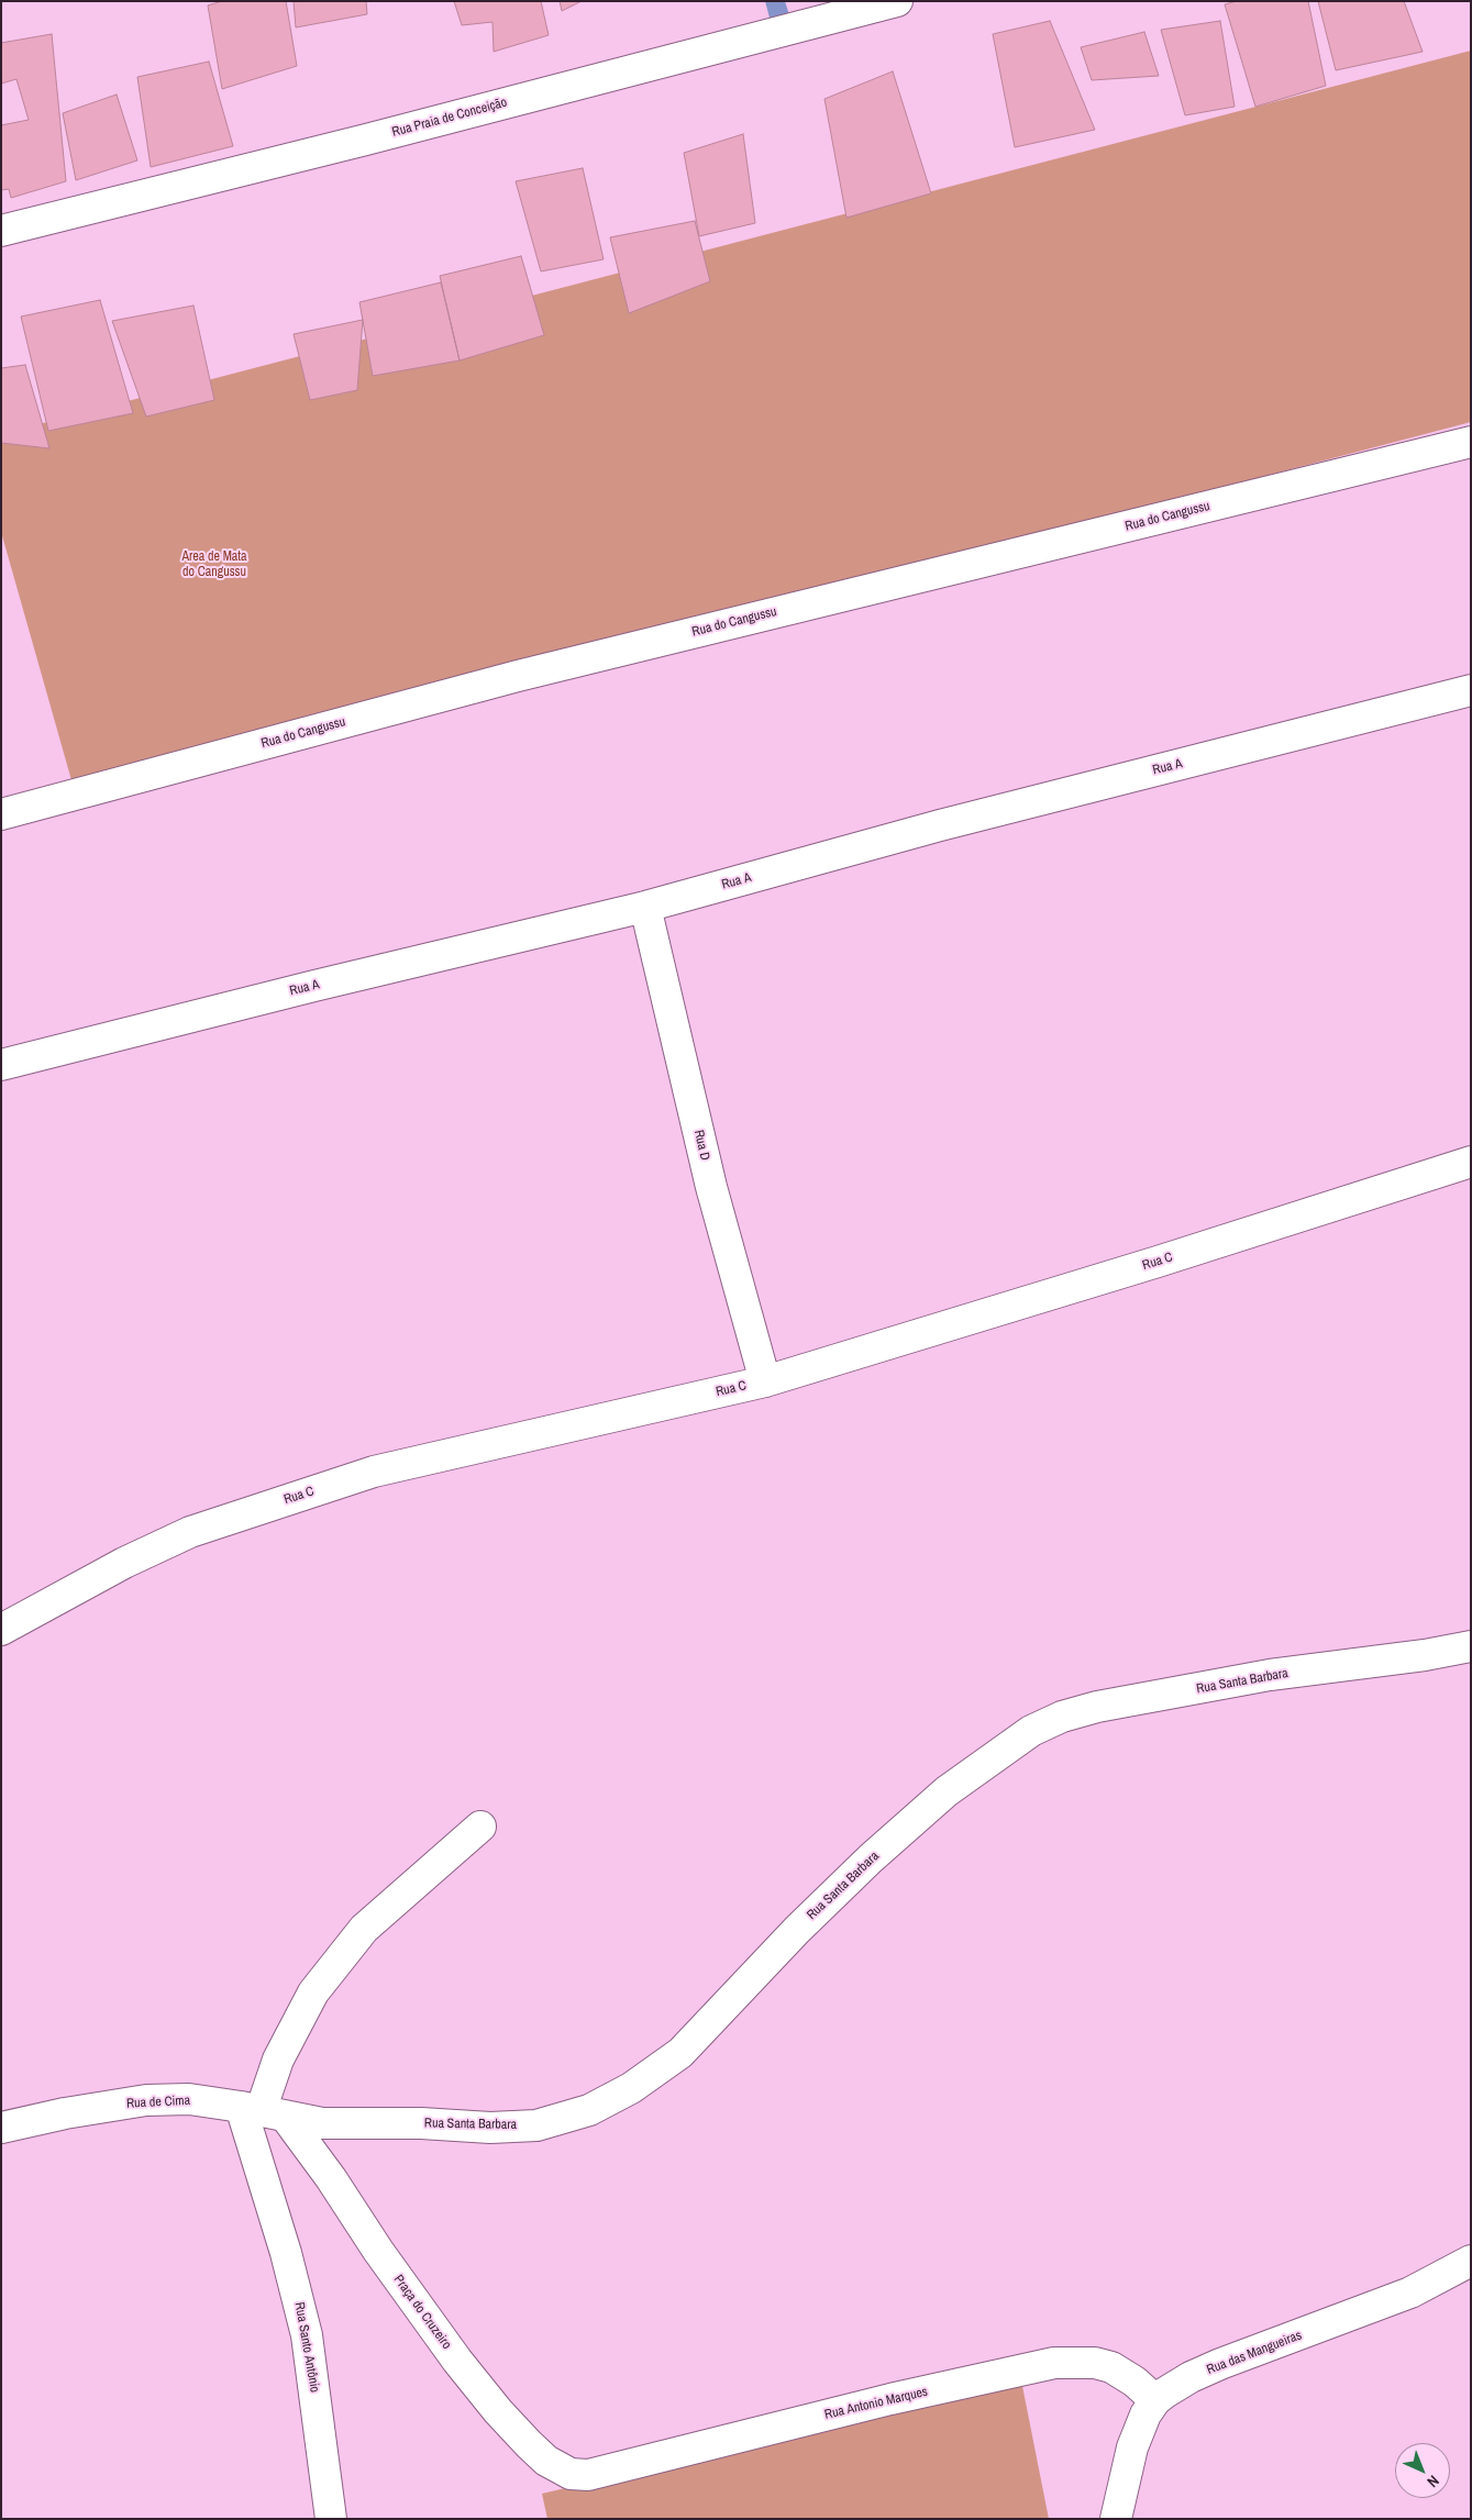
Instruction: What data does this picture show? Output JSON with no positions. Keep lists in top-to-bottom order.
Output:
{
  "streets": {
    "street": [
      "Rua Praia de Conceição",
      "Rua do Cangussu",
      "Rua A",
      "Rua D",
      "Rua C",
      "Rua Santa Barbara",
      "Rua de Cima",
      "Praça do Cruzeiro",
      "Rua Santo Antônio",
      "Rua das Mangueiras",
      "Rua Antonio Marques"
    ]
  },
  "crossings": [
    ["Rua A", "Rua D"],
    ["Rua D", "Rua C"],
    ["Rua Santa Barbara", "Rua de Cima"],
    ["Rua Santa Barbara", "Praça do Cruzeiro"],
    ["Rua Santa Barbara", "Rua Santo Antônio"],
    ["Rua de Cima", "Praça do Cruzeiro"],
    ["Rua de Cima", "Rua Santo Antônio"],
    ["Praça do Cruzeiro", "Rua Santo Antônio"],
    ["Praça do Cruzeiro", "Rua Antonio Marques"],
    ["Rua das Mangueiras", "Rua Antonio Marques"]
  ],
  "parks": ["Area de Mata do Cangussu"],
  "north": "bottom right"
}
